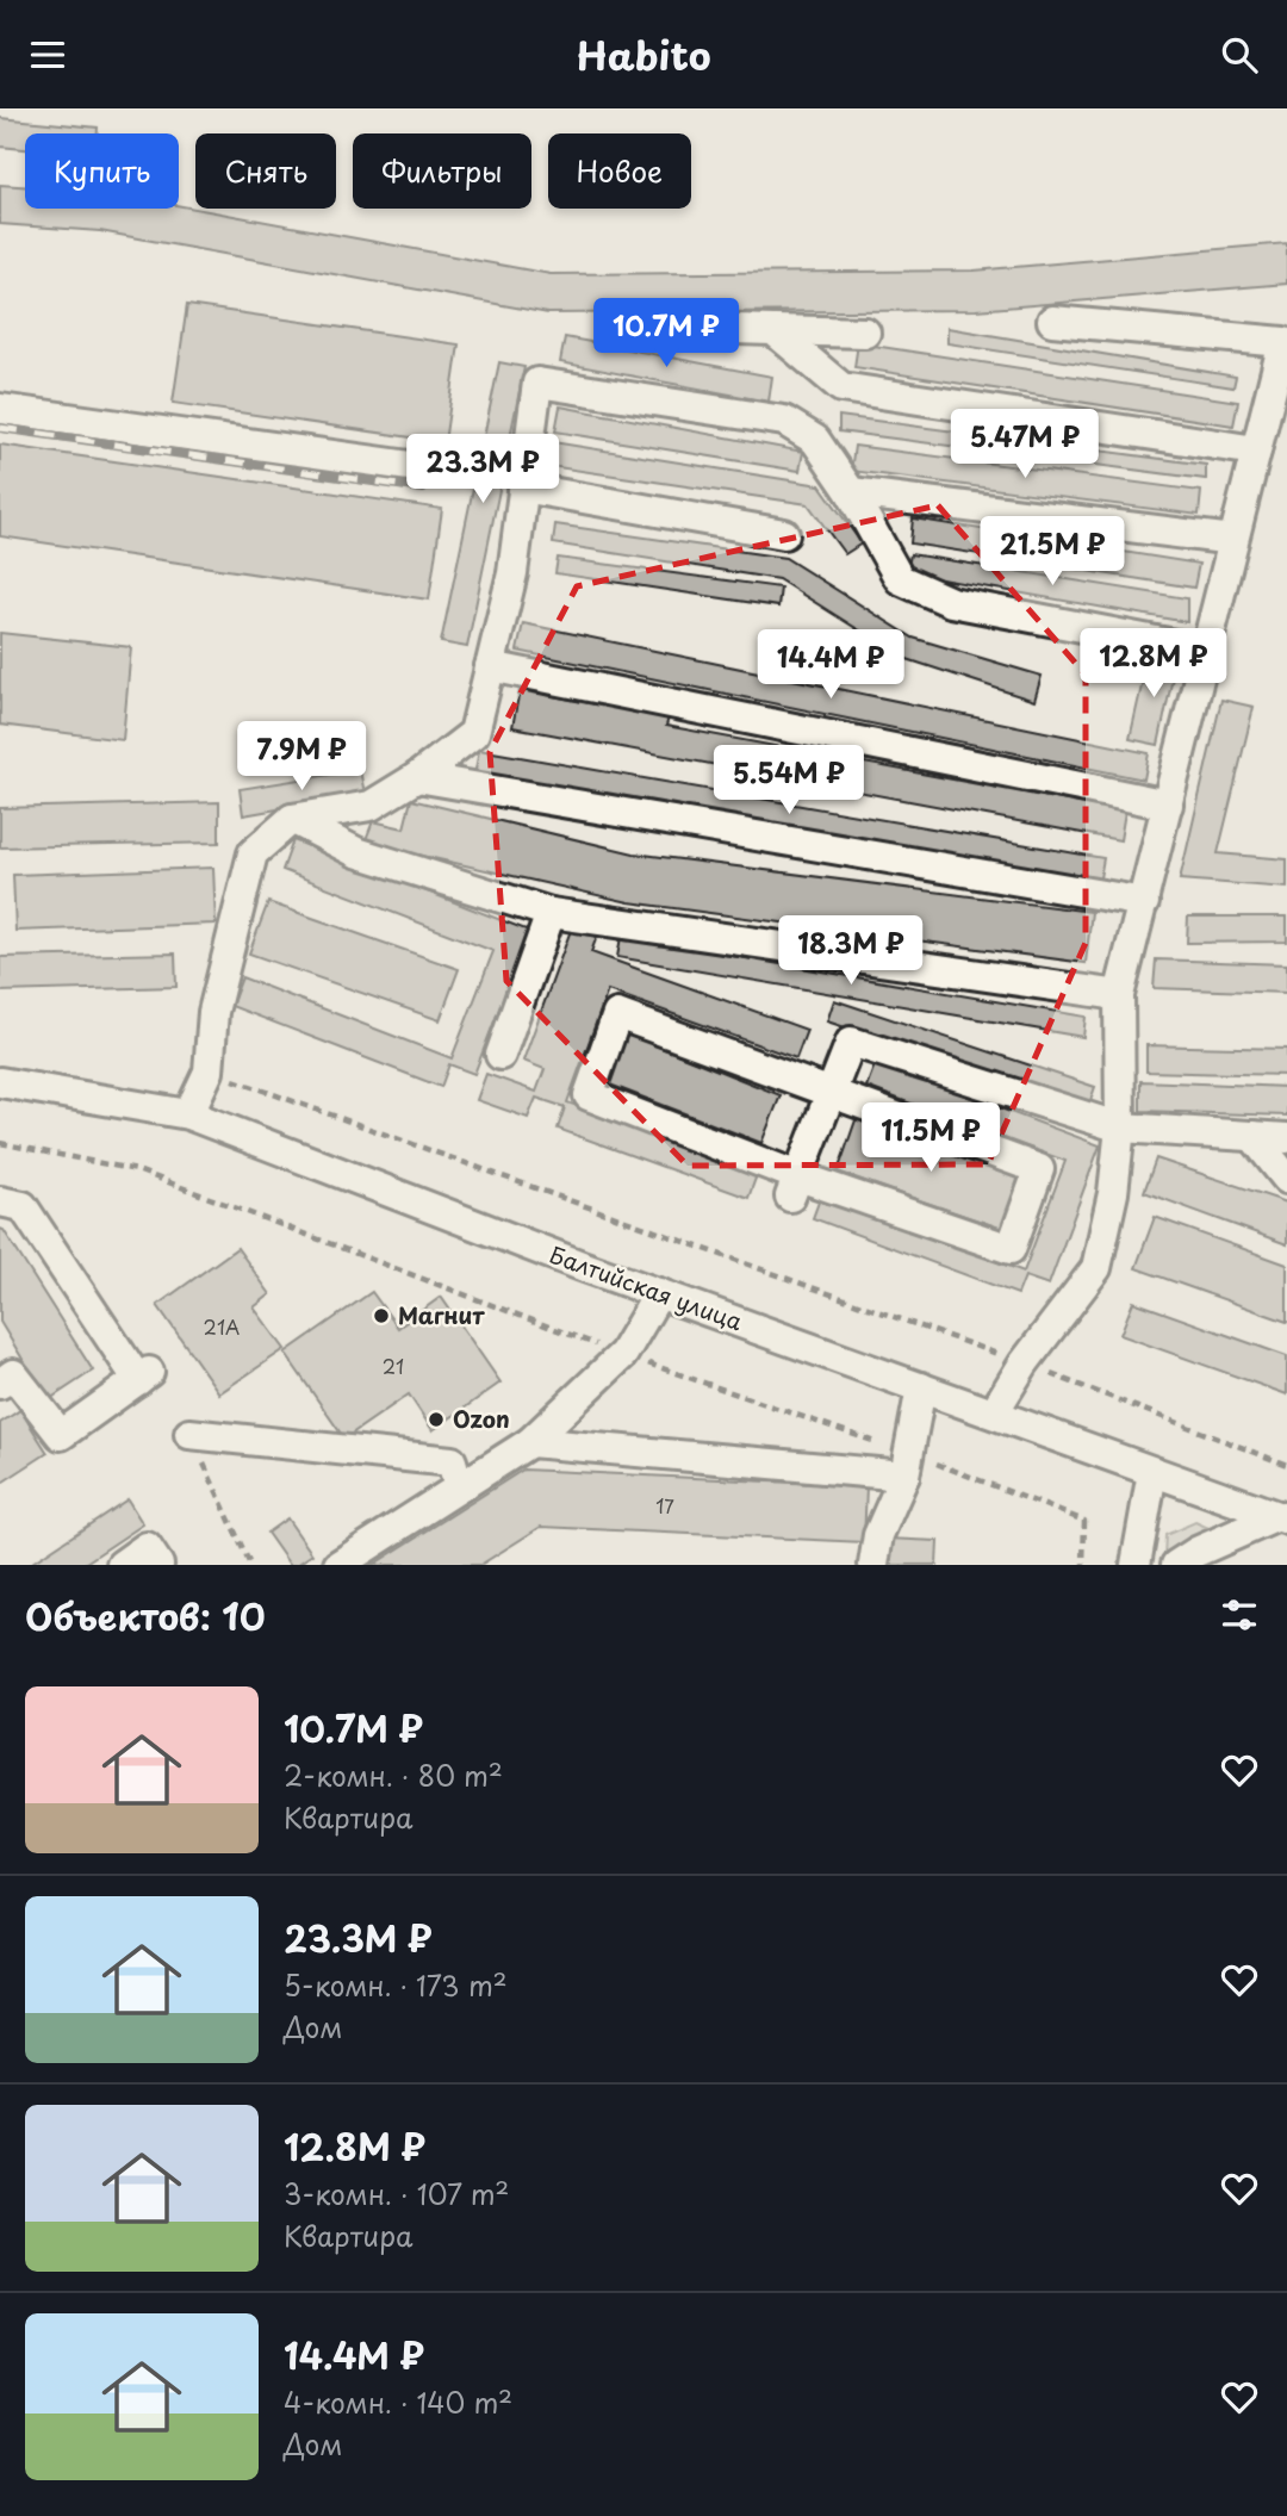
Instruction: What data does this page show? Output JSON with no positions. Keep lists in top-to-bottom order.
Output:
{
  "streets": {
    "street": ["Балтийская улица"]
  },
  "places": ["Магнит", "Ozon"],
  "house_numbers": ["21А", "21", "17"],
  "page": {
    "header": "Habito",
    "chip": [
      "Купить",
      "Снять",
      "Фильтры",
      "Новое"
    ],
    "price": [
      "10.7M ₽",
      "5.47M ₽",
      "23.3M ₽",
      "21.5M ₽",
      "12.8M ₽",
      "14.4M ₽",
      "7.9M ₽",
      "5.54M ₽",
      "18.3M ₽",
      "11.5M ₽"
    ],
    "heading": "Объектов: 10",
    "list": [
      {
        "name": "10.7M ₽",
        "note": "2-комн. · 80 m² · Квартира"
      },
      {
        "name": "23.3M ₽",
        "note": "5-комн. · 173 m² · Дом"
      },
      {
        "name": "12.8M ₽",
        "note": "3-комн. · 107 m² · Квартира"
      },
      {
        "name": "14.4M ₽",
        "note": "4-комн. · 140 m² · Дом"
      }
    ]
  }
}
